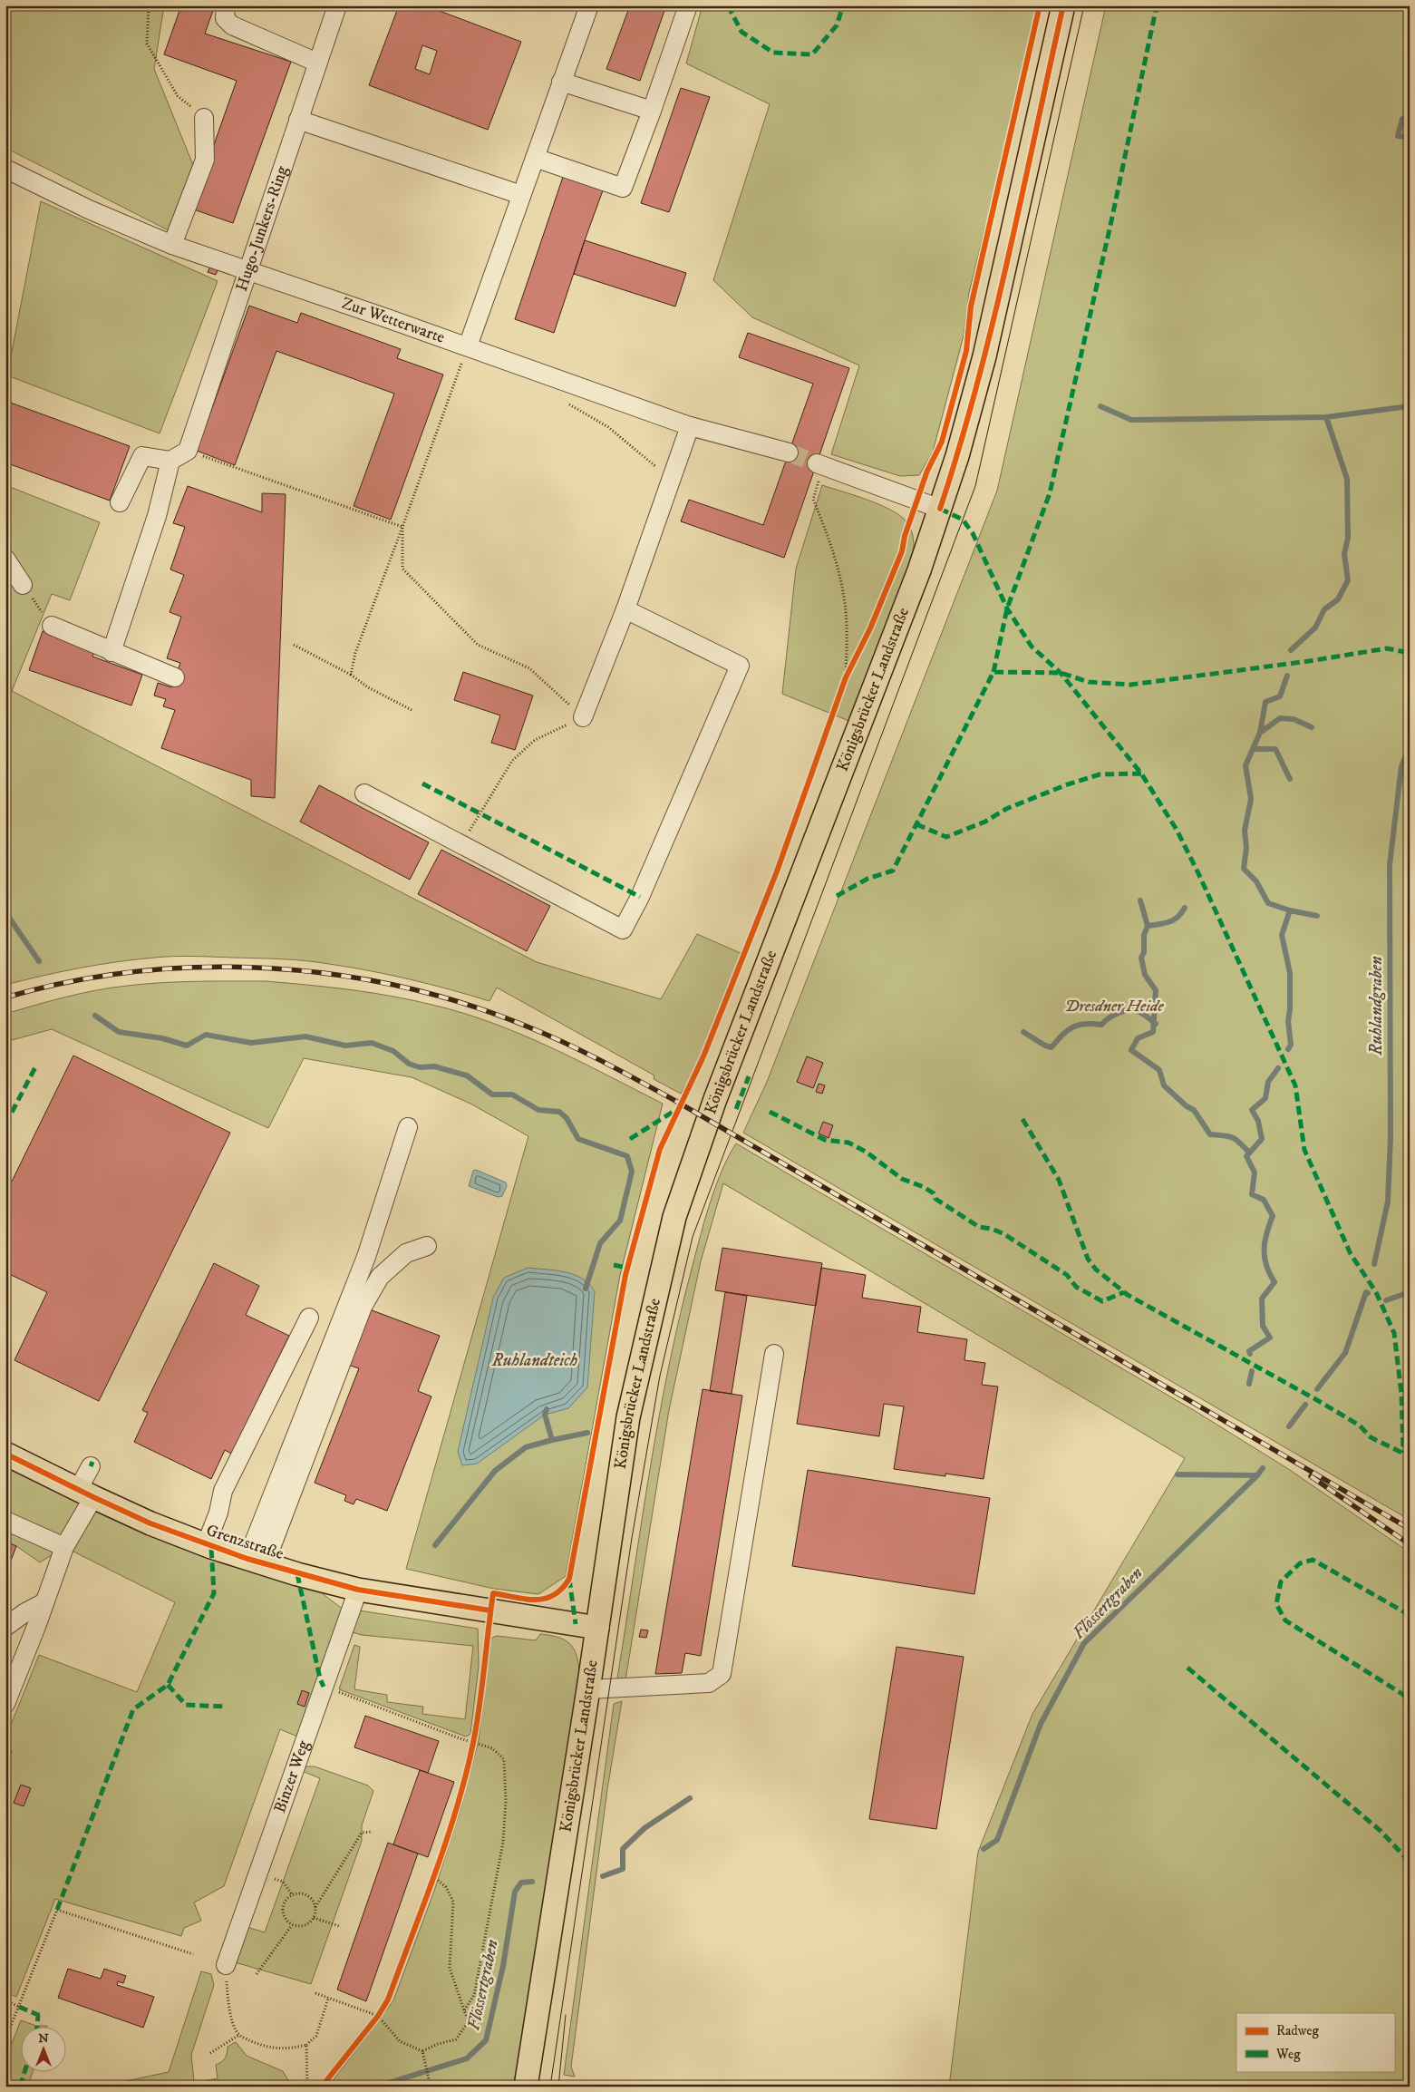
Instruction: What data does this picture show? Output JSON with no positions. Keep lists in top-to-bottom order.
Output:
{
  "streets": {
    "main road": ["Königsbrücker Landstraße", "Grenzstraße"],
    "street": ["Hugo-Junkers-Ring", "Zur Wetterwarte", "Binzer Weg"]
  },
  "crossings": [
    ["Hugo-Junkers-Ring", "Zur Wetterwarte"],
    ["Königsbrücker Landstraße", "Grenzstraße"],
    ["Grenzstraße", "Binzer Weg"]
  ],
  "water": ["Ruhlandgraben", "Ruhlandteich", "Flössertgraben"],
  "parks": ["Dresdner Heide"],
  "legend": ["Radweg", "Weg"],
  "north": "top"
}
